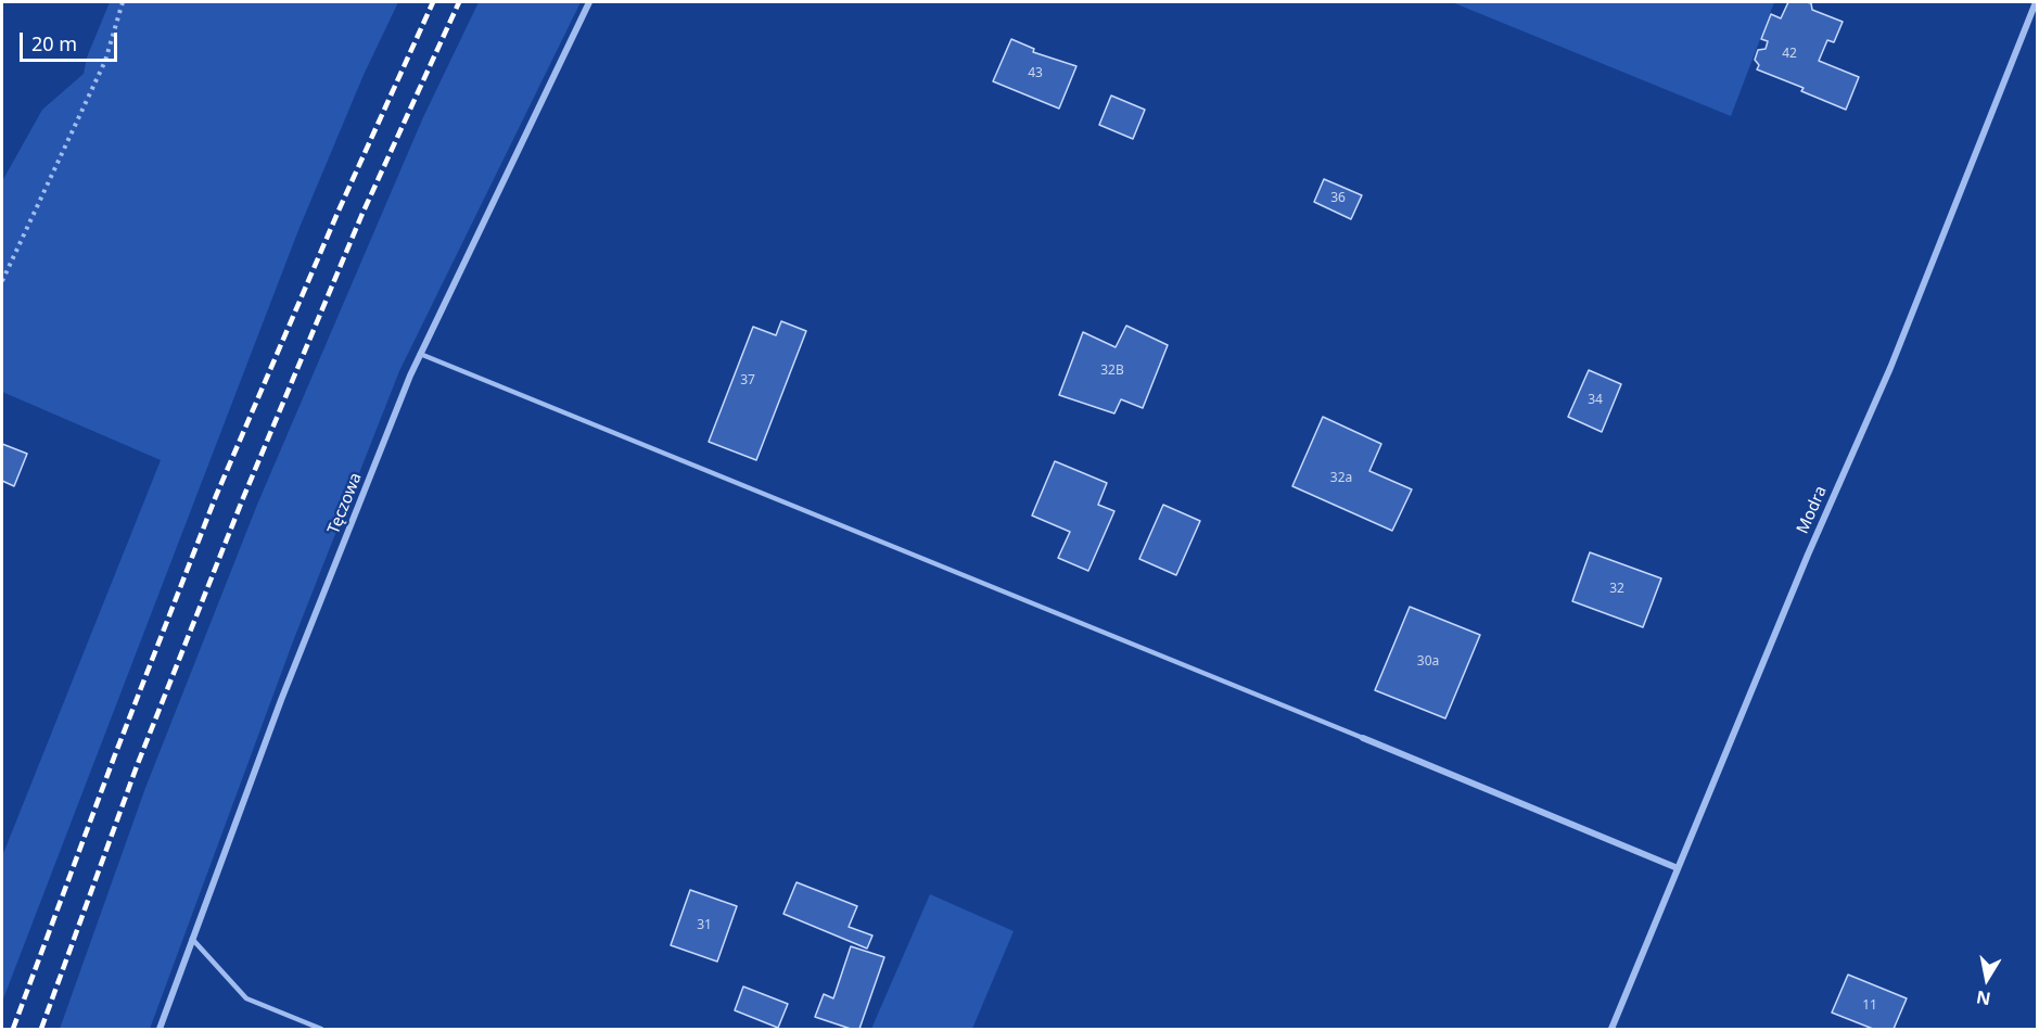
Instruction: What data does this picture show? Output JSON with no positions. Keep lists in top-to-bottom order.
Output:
{
  "streets": {
    "street": ["Tęczowa", "Modra"]
  },
  "house_numbers": [
    "42",
    "43",
    "36",
    "32B",
    "37",
    "34",
    "32a",
    "32",
    "30a",
    "31",
    "11"
  ],
  "scale_bar": "20 m",
  "north": "bottom"
}
